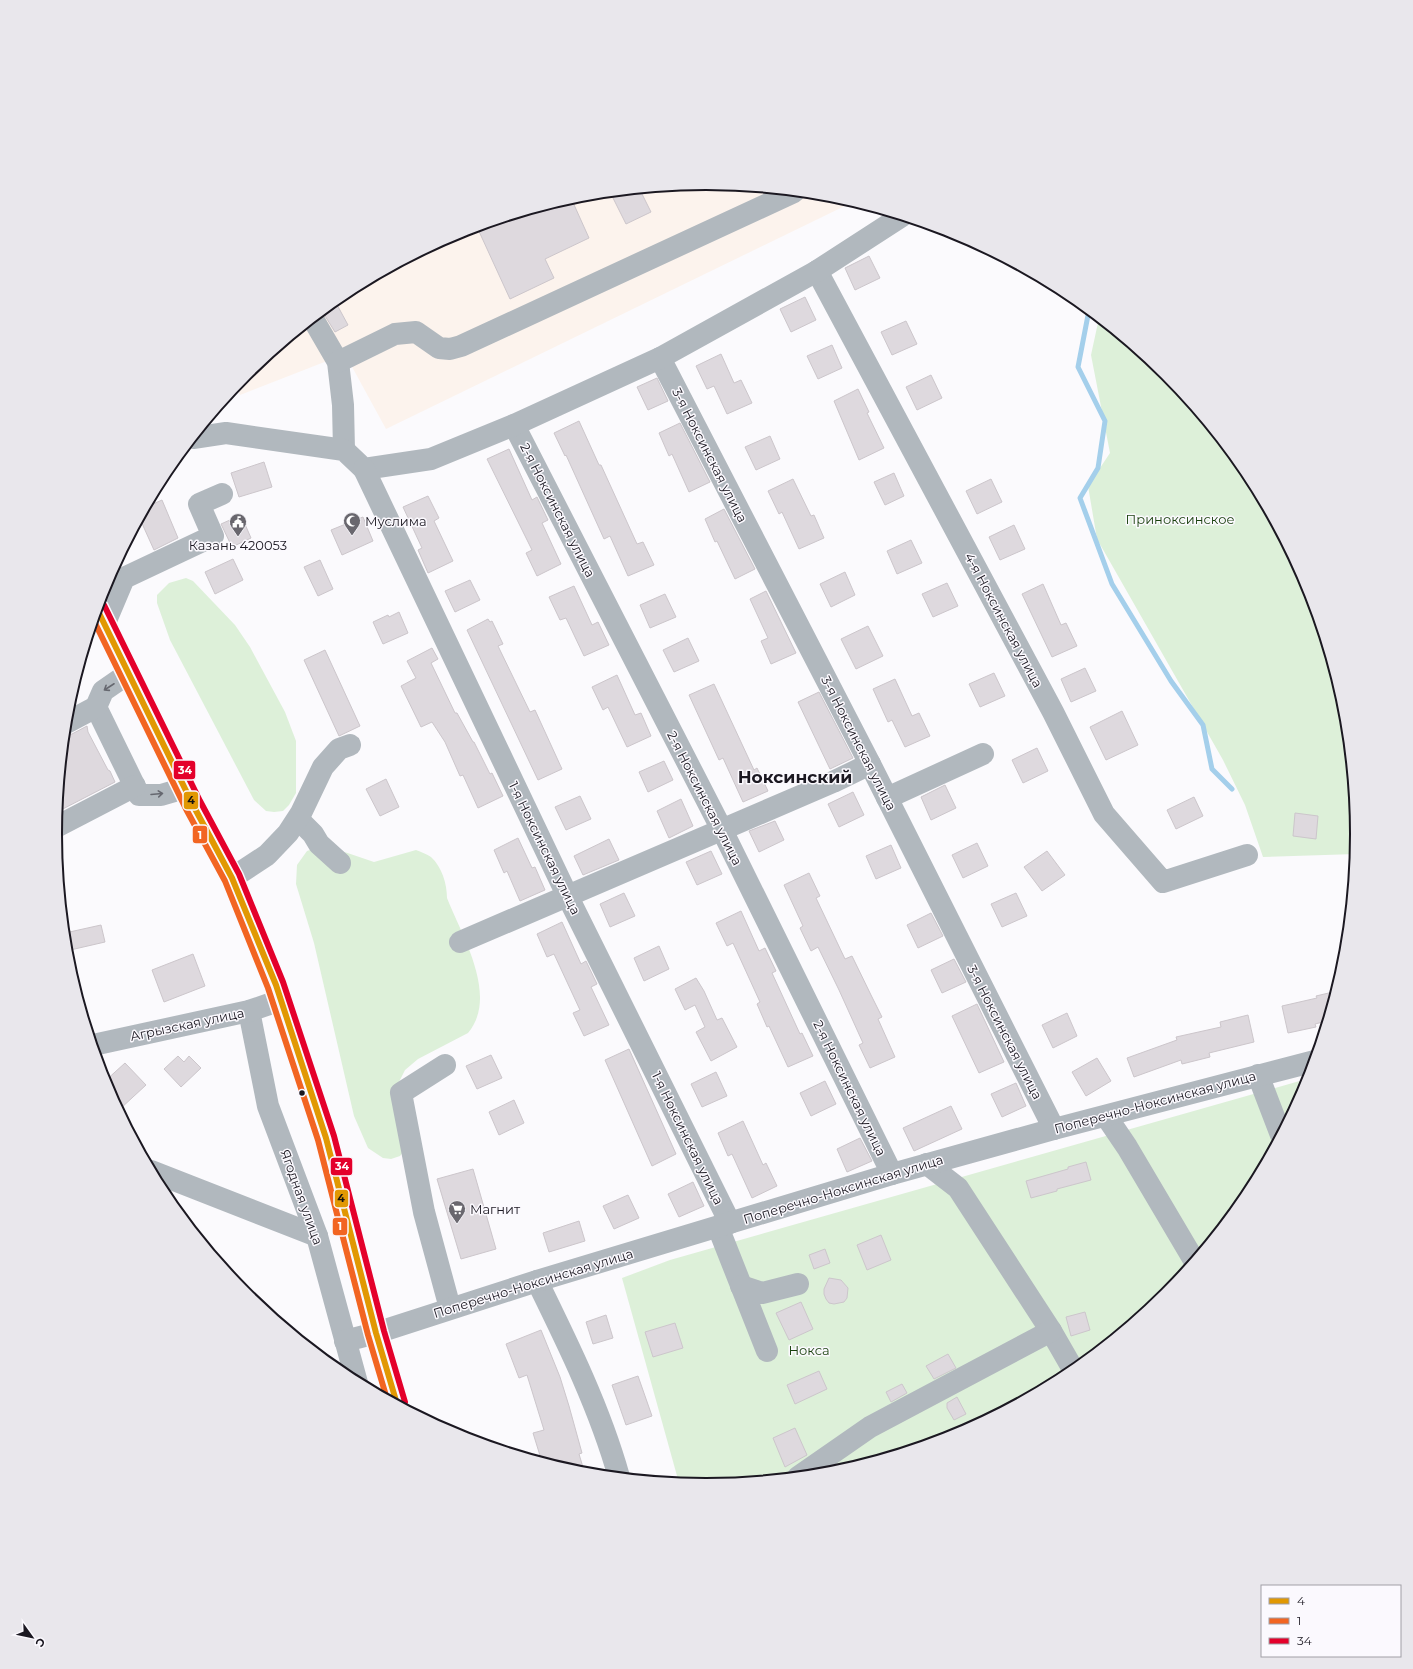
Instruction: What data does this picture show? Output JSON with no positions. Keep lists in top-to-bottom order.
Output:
{
  "streets": {
    "street": [
      "3-я Ноксинская улица",
      "2-я Ноксинская улица",
      "4-я Ноксинская улица",
      "1-я Ноксинская улица",
      "Агрызская улица",
      "Поперечно-Ноксинская улица",
      "Ягодная улица"
    ]
  },
  "crossings": [
    ["3-я Ноксинская улица", "Поперечно-Ноксинская улица"],
    ["2-я Ноксинская улица", "Поперечно-Ноксинская улица"],
    ["1-я Ноксинская улица", "Поперечно-Ноксинская улица"],
    ["Агрызская улица", "Ягодная улица"],
    ["Поперечно-Ноксинская улица", "Ягодная улица"]
  ],
  "districts": ["Ноксинский"],
  "parks": ["Приноксинское", "Нокса"],
  "places": {
    "mosque": ["Муслима"],
    "public building": ["Казань 420053"],
    "supermarket": ["Магнит"]
  },
  "lines": ["transit line 34", "transit line 4", "transit line 1"],
  "legend": ["4", "1", "34"],
  "north": "bottom right"
}
